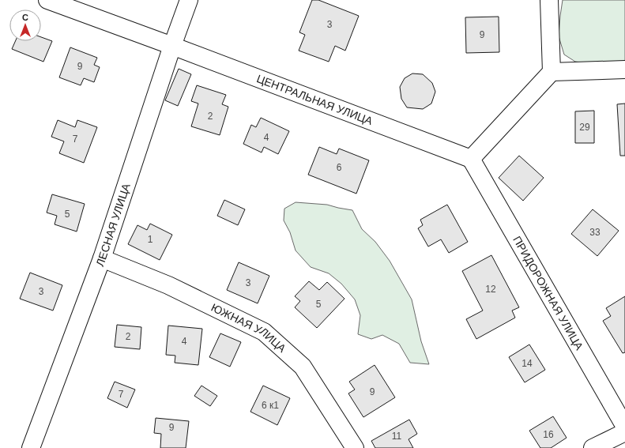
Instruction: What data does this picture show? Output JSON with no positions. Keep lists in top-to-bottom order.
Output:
{
  "streets": {
    "street": [
      "ЦЕНТРАЛЬНАЯ УЛИЦА",
      "ЛЕСНАЯ УЛИЦА",
      "ПРИДОРОЖНАЯ УЛИЦА",
      "ЮЖНАЯ УЛИЦА"
    ]
  },
  "crossings": [
    ["ЦЕНТРАЛЬНАЯ УЛИЦА", "ЛЕСНАЯ УЛИЦА"],
    ["ЦЕНТРАЛЬНАЯ УЛИЦА", "ПРИДОРОЖНАЯ УЛИЦА"],
    ["ЛЕСНАЯ УЛИЦА", "ЮЖНАЯ УЛИЦА"]
  ],
  "house_numbers": [
    "3",
    "9",
    "9",
    "2",
    "29",
    "4",
    "7",
    "6",
    "5",
    "33",
    "1",
    "3",
    "12",
    "3",
    "5",
    "2",
    "4",
    "14",
    "9",
    "7",
    "6 к1",
    "9",
    "16",
    "11"
  ],
  "north": "top"
}
